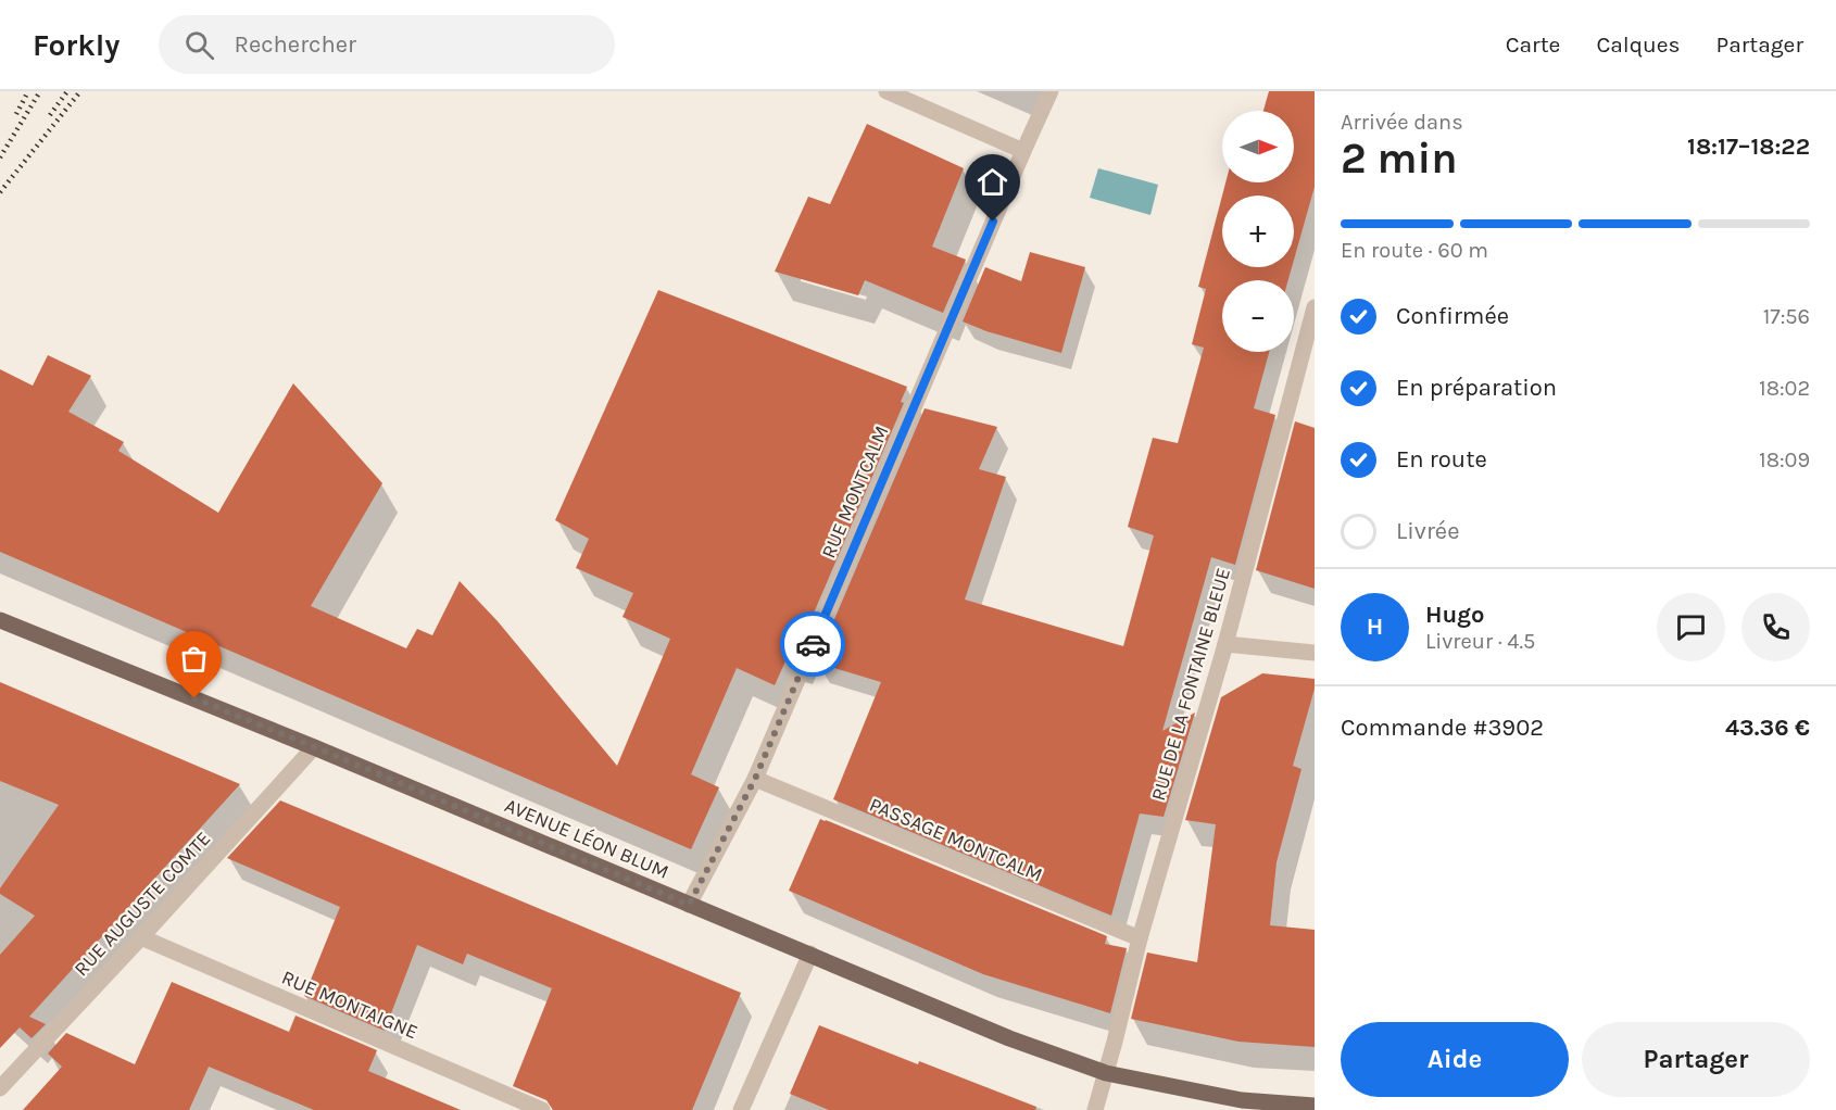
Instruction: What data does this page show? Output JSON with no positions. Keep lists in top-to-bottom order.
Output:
{
  "streets": {
    "main road": ["AVENUE LÉON BLUM"],
    "street": [
      "RUE MONTCALM",
      "RUE DE LA FONTAINE BLEUE",
      "PASSAGE MONTCALM",
      "RUE AUGUSTE COMTE",
      "RUE MONTAIGNE"
    ]
  },
  "crossings": [
    ["RUE MONTCALM", "AVENUE LÉON BLUM"],
    ["RUE MONTCALM", "PASSAGE MONTCALM"],
    ["RUE DE LA FONTAINE BLEUE", "AVENUE LÉON BLUM"],
    ["RUE DE LA FONTAINE BLEUE", "PASSAGE MONTCALM"],
    ["AVENUE LÉON BLUM", "RUE AUGUSTE COMTE"],
    ["RUE AUGUSTE COMTE", "RUE MONTAIGNE"]
  ],
  "north": "right",
  "page": {
    "header": "Forkly",
    "search": "Rechercher",
    "nav": ["Carte", "Calques", "Partager"],
    "heading": ["2 min", "Arrivée dans", "18:17–18:22"],
    "panel": [
      "Hugo",
      "Livreur · 4.5",
      "Commande #3902",
      "43.36 €"
    ],
    "map_buttons": ["+", "−"],
    "bar": "En route · 60 m",
    "list": [
      ["Confirmée", "17:56"],
      ["En préparation", "18:02"],
      ["En route", "18:09"],
      "Livrée"
    ],
    "round": "H",
    "buttons": ["Aide", "Partager"]
  }
}
